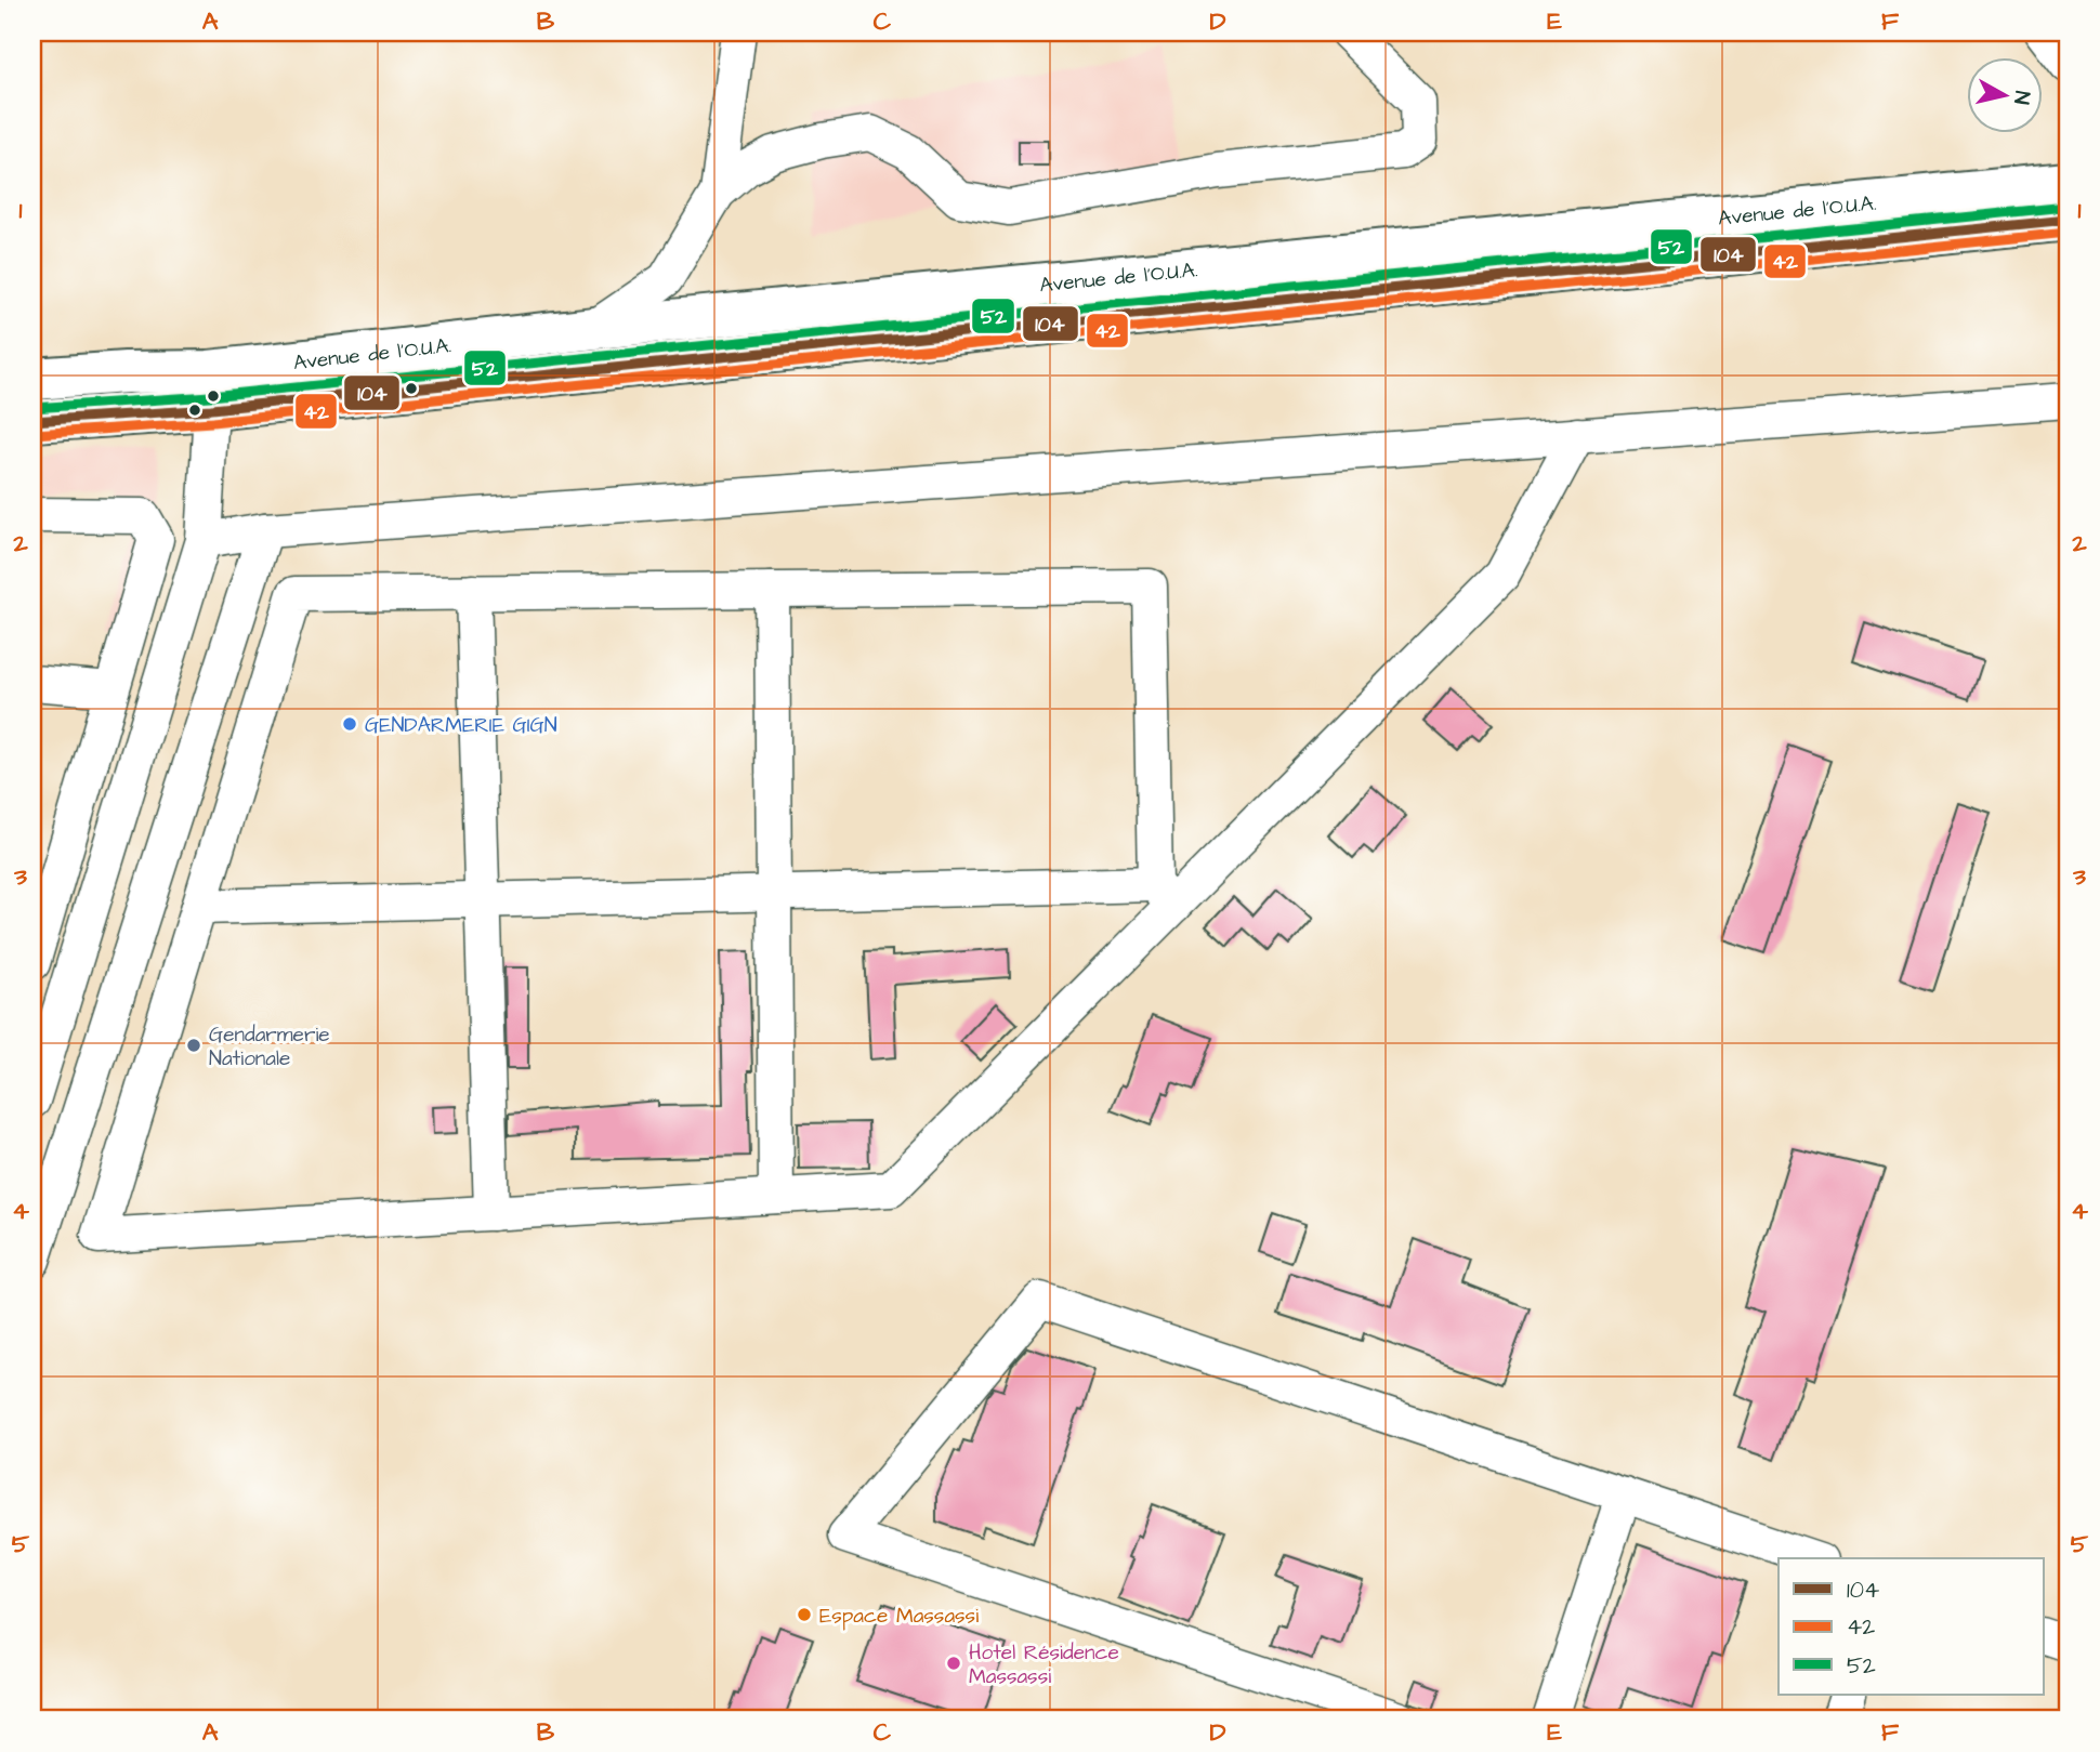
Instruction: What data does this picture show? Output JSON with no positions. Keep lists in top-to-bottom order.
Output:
{
  "streets": {
    "highway": ["Avenue de l'O.U.A."]
  },
  "places": [
    "GENDARMERIE GIGN",
    "Gendarmerie Nationale",
    "Espace Massassi",
    "Hotel Résidence Massassi"
  ],
  "lines": ["transit line 52", "transit line 104", "transit line 42"],
  "legend": ["104", "42", "52"],
  "north": "right",
  "grid": {
    "columns": [
      "A",
      "B",
      "C",
      "D",
      "E",
      "F"
    ],
    "rows": [
      "1",
      "2",
      "3",
      "4",
      "5"
    ]
  }
}
